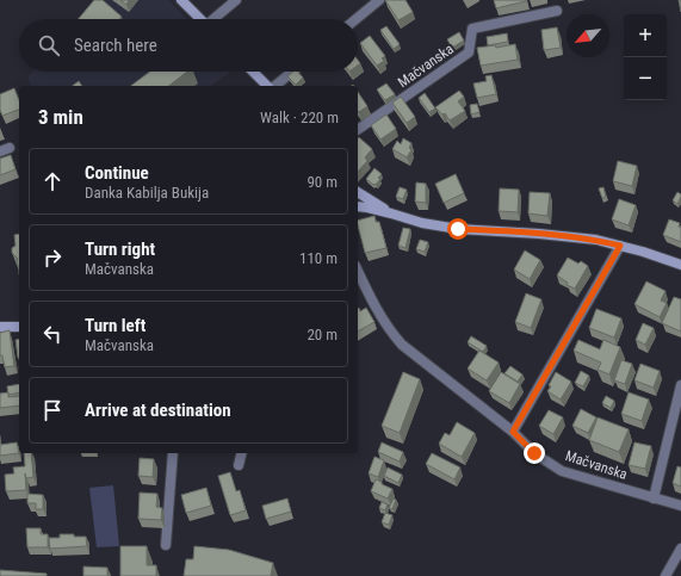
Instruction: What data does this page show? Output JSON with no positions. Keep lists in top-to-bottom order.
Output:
{
  "streets": {
    "street": ["Mačvanska"]
  },
  "north": "bottom left",
  "page": {
    "map_buttons": ["+", "−"],
    "search": "Search here",
    "heading": ["3 min", "Walk · 220 m"],
    "list": [
      ["Continue", "Danka Kabilja Bukija", "90 m"],
      ["Turn right", "Mačvanska", "110 m"],
      ["Turn left", "Mačvanska", "20 m"],
      "Arrive at destination"
    ]
  }
}
